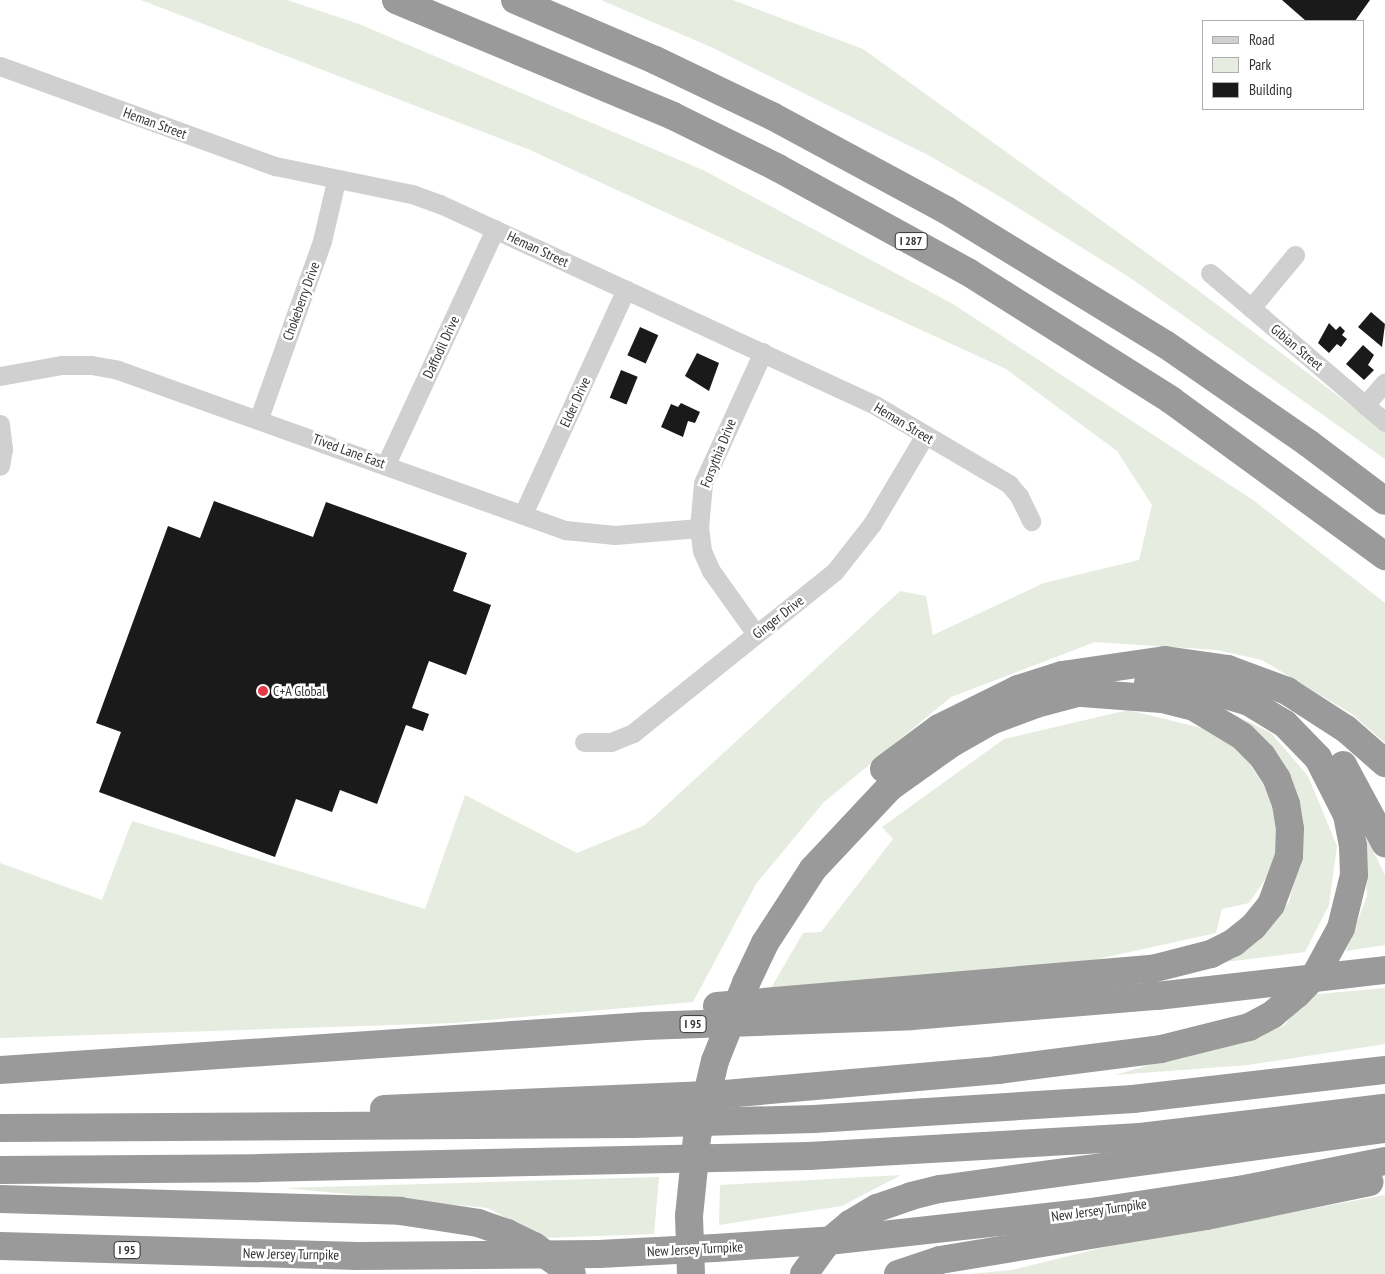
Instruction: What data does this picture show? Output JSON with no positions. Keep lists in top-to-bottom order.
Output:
{
  "streets": {
    "highway": ["I 287", "I 95", "New Jersey Turnpike"],
    "street": [
      "Heman Street",
      "Chokeberry Drive",
      "Daffodil Drive",
      "Gibian Street",
      "Elder Drive",
      "Tived Lane East",
      "Forsythia Drive",
      "Ginger Drive"
    ]
  },
  "crossings": [
    ["Heman Street", "Chokeberry Drive"],
    ["Heman Street", "Daffodil Drive"],
    ["Heman Street", "Elder Drive"],
    ["Heman Street", "Forsythia Drive"],
    ["Heman Street", "Ginger Drive"],
    ["Chokeberry Drive", "Tived Lane East"],
    ["Daffodil Drive", "Tived Lane East"],
    ["Elder Drive", "Tived Lane East"],
    ["Tived Lane East", "Forsythia Drive"],
    ["Forsythia Drive", "Ginger Drive"]
  ],
  "places": ["C+A Global"],
  "legend": ["Road", "Park", "Building"]
}
